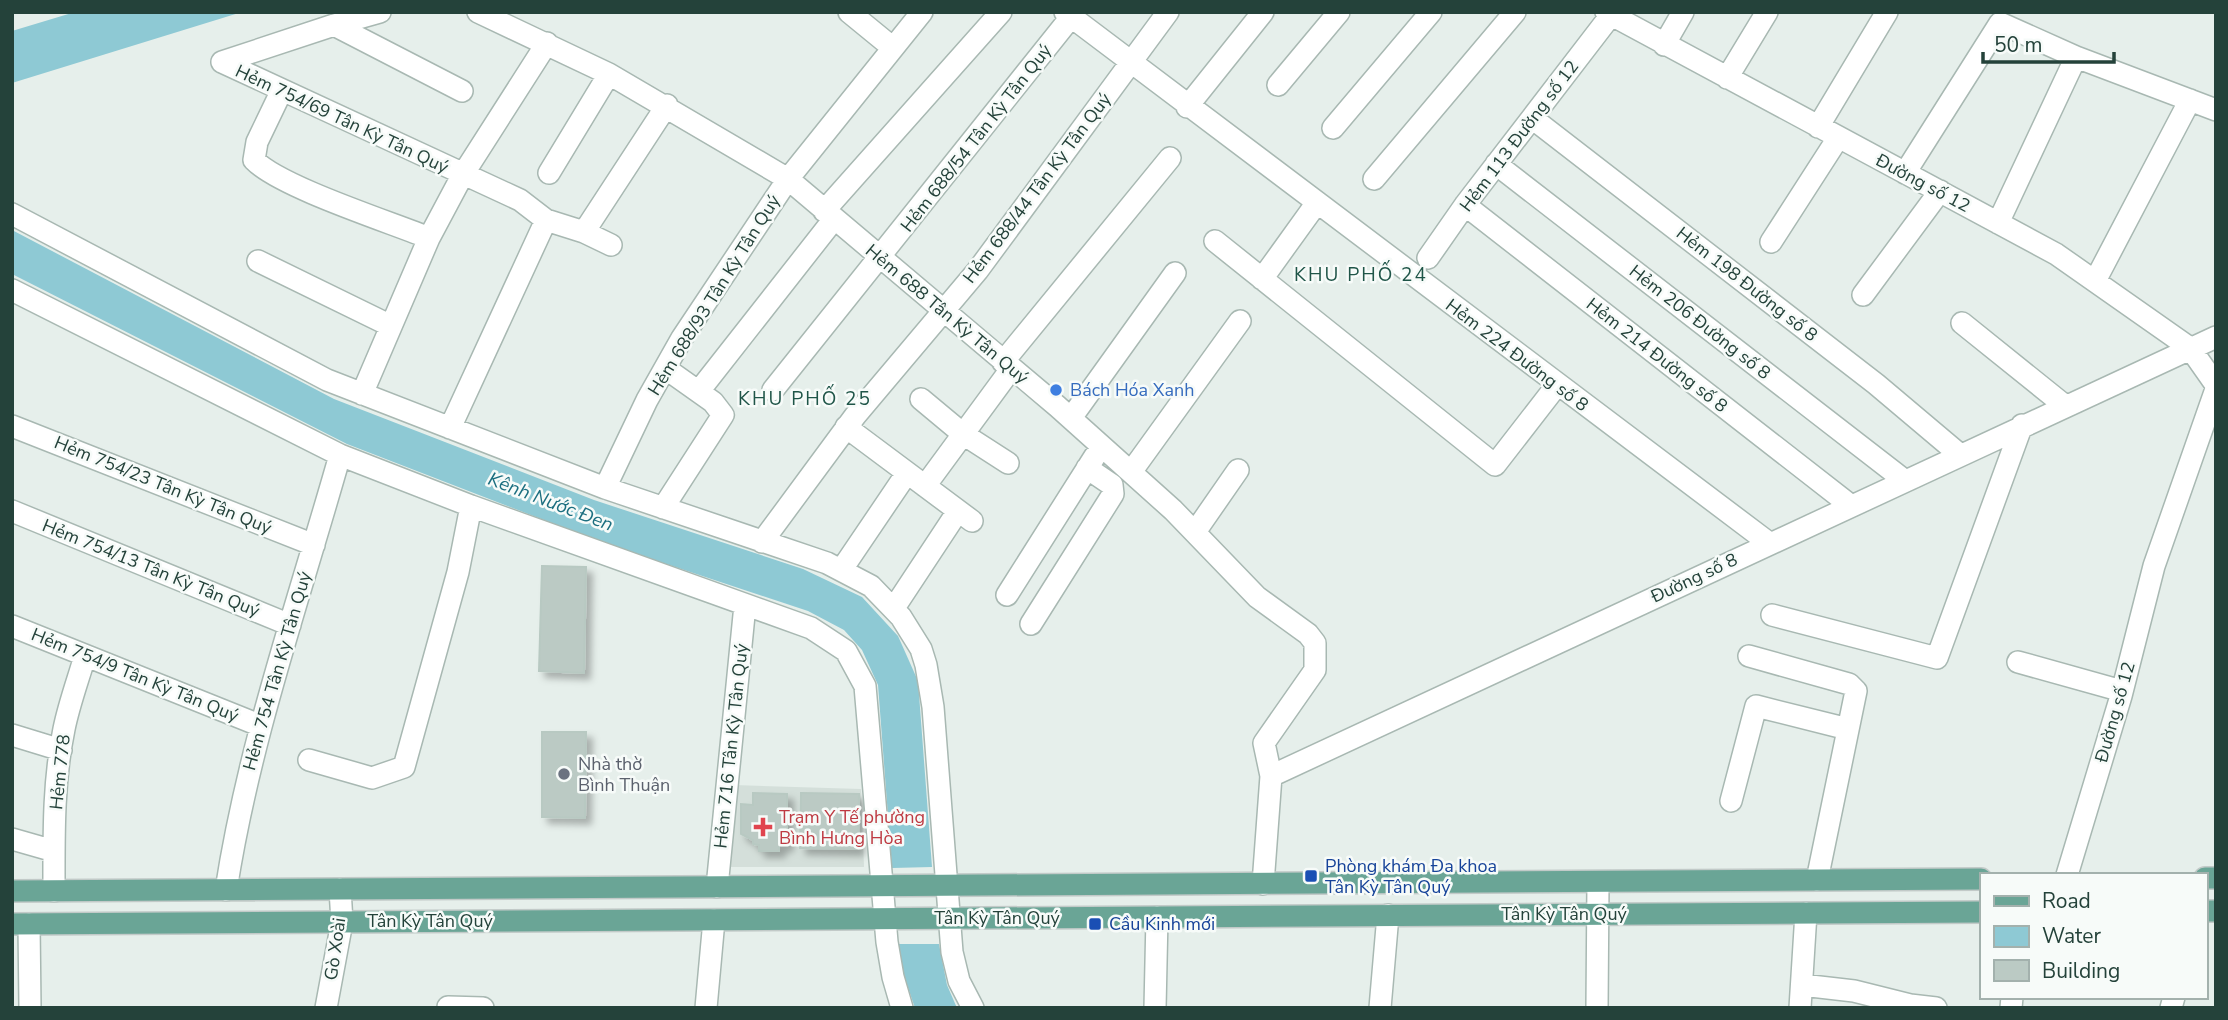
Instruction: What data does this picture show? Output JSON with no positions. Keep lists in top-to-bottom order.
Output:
{
  "streets": {
    "main road": ["Tân Kỳ Tân Quý"],
    "street": [
      "Hẻm 754/69 Tân Kỳ Tân Quý",
      "Hẻm 113 Đường số 12",
      "Hẻm 688/54 Tân Kỳ Tân Quý",
      "Đường số 12",
      "Hẻm 688/44 Tân Kỳ Tân Quý",
      "Hẻm 198 Đường số 8",
      "Hẻm 688/93 Tân Kỳ Tân Quý",
      "Hẻm 688 Tân Kỳ Tân Quý",
      "Hẻm 206 Đường số 8",
      "Hẻm 224 Đường số 8",
      "Hẻm 214 Đường số 8",
      "Hẻm 754/23 Tân Kỳ Tân Quý",
      "Hẻm 754/13 Tân Kỳ Tân Quý",
      "Đường số 8",
      "Hẻm 754 Tân Kỳ Tân Quý",
      "Hẻm 754/9 Tân Kỳ Tân Quý",
      "Hẻm 716 Tân Kỳ Tân Quý",
      "Hẻm 778",
      "Gò Xoài"
    ]
  },
  "crossings": [
    ["Hẻm 113 Đường số 12", "Đường số 12"],
    ["Hẻm 113 Đường số 12", "Hẻm 198 Đường số 8"],
    ["Hẻm 113 Đường số 12", "Hẻm 206 Đường số 8"],
    ["Hẻm 113 Đường số 12", "Hẻm 214 Đường số 8"],
    ["Hẻm 688/54 Tân Kỳ Tân Quý", "Hẻm 688 Tân Kỳ Tân Quý"],
    ["Hẻm 688/54 Tân Kỳ Tân Quý", "Hẻm 224 Đường số 8"],
    ["Đường số 12", "Đường số 8"],
    ["Hẻm 688/44 Tân Kỳ Tân Quý", "Hẻm 688 Tân Kỳ Tân Quý"],
    ["Hẻm 688/44 Tân Kỳ Tân Quý", "Hẻm 224 Đường số 8"],
    ["Hẻm 198 Đường số 8", "Đường số 8"],
    ["Hẻm 688/93 Tân Kỳ Tân Quý", "Hẻm 688 Tân Kỳ Tân Quý"],
    ["Hẻm 688 Tân Kỳ Tân Quý", "Đường số 8"],
    ["Hẻm 206 Đường số 8", "Đường số 8"],
    ["Hẻm 224 Đường số 8", "Đường số 8"],
    ["Hẻm 214 Đường số 8", "Đường số 8"],
    ["Hẻm 754/23 Tân Kỳ Tân Quý", "Hẻm 754 Tân Kỳ Tân Quý"],
    ["Hẻm 754/13 Tân Kỳ Tân Quý", "Hẻm 754 Tân Kỳ Tân Quý"],
    ["Hẻm 754 Tân Kỳ Tân Quý", "Hẻm 754/9 Tân Kỳ Tân Quý"],
    ["Hẻm 754 Tân Kỳ Tân Quý", "Tân Kỳ Tân Quý"],
    ["Hẻm 754/9 Tân Kỳ Tân Quý", "Hẻm 778"],
    ["Hẻm 716 Tân Kỳ Tân Quý", "Tân Kỳ Tân Quý"],
    ["Hẻm 778", "Tân Kỳ Tân Quý"],
    ["Tân Kỳ Tân Quý", "Gò Xoài"]
  ],
  "districts": ["KHU PHỐ 24", "KHU PHỐ 25"],
  "water": ["Kênh Nước Đen"],
  "places": {
    "other": ["Bách Hóa Xanh", "Nhà thờ Bình Thuận"],
    "health": ["Trạm Y Tế phường Bình Hưng Hòa"],
    "transit": ["Phòng khám Đa khoa Tân Kỳ Tân Quý", "Cầu Kinh mới"]
  },
  "legend": ["Road", "Water", "Building"],
  "scale_bar": "50 m"
}
